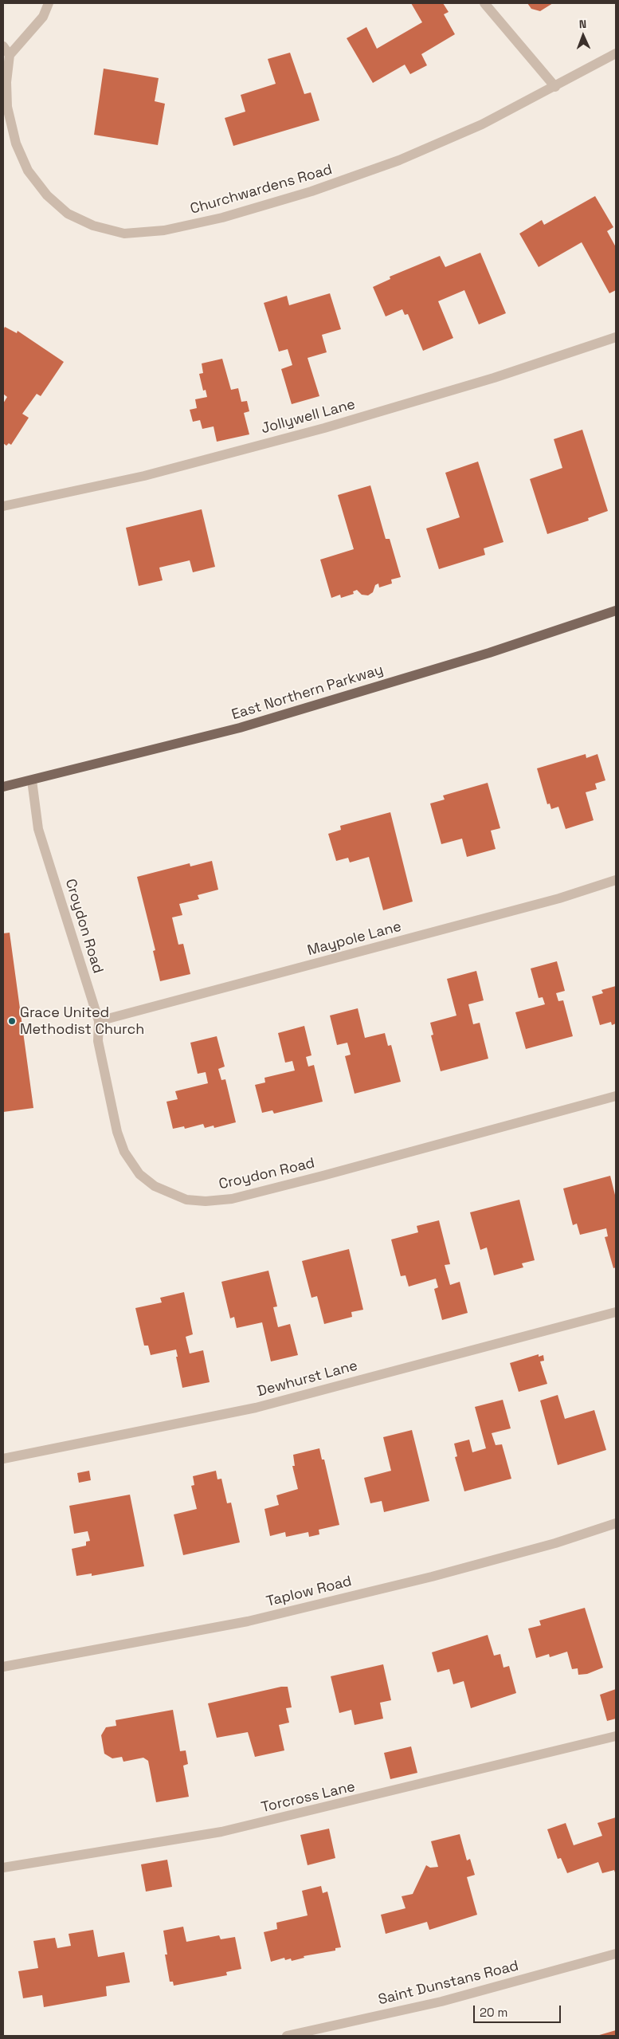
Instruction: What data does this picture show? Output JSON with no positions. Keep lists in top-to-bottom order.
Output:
{
  "streets": {
    "main road": ["East Northern Parkway"],
    "street": [
      "Churchwardens Road",
      "Jollywell Lane",
      "Croydon Road",
      "Maypole Lane",
      "Dewhurst Lane",
      "Taplow Road",
      "Torcross Lane",
      "Saint Dunstans Road"
    ]
  },
  "crossings": [
    ["East Northern Parkway", "Croydon Road"],
    ["Croydon Road", "Maypole Lane"]
  ],
  "places": ["Grace United Methodist Church"],
  "scale_bar": "20 m",
  "north": "top"
}
